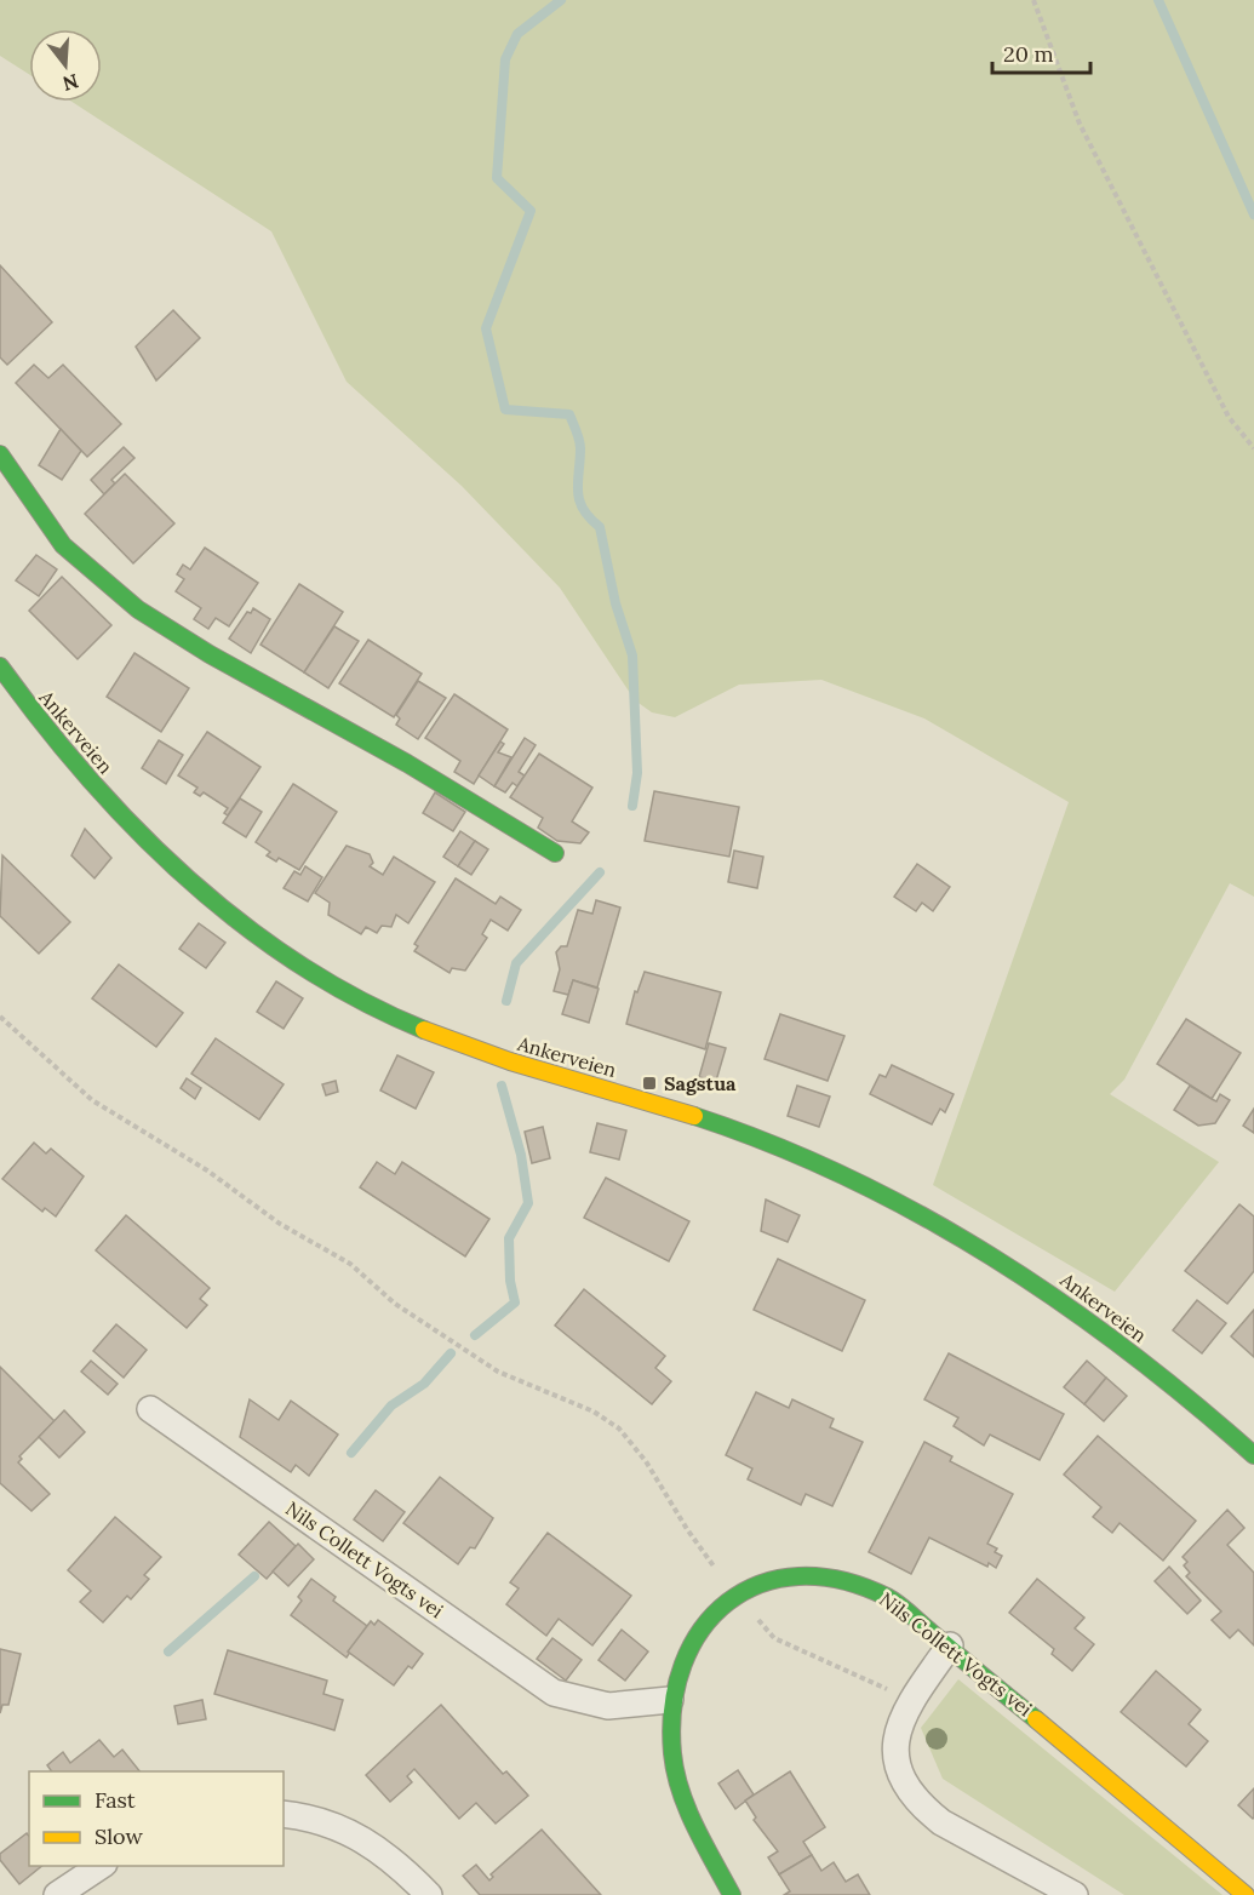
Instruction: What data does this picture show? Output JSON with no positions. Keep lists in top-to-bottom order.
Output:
{
  "streets": {
    "street": ["Ankerveien", "Nils Collett Vogts vei"]
  },
  "places": {
    "transit": ["Sagstua"]
  },
  "legend": ["Fast", "Slow"],
  "scale_bar": "20 m",
  "north": "bottom"
}
